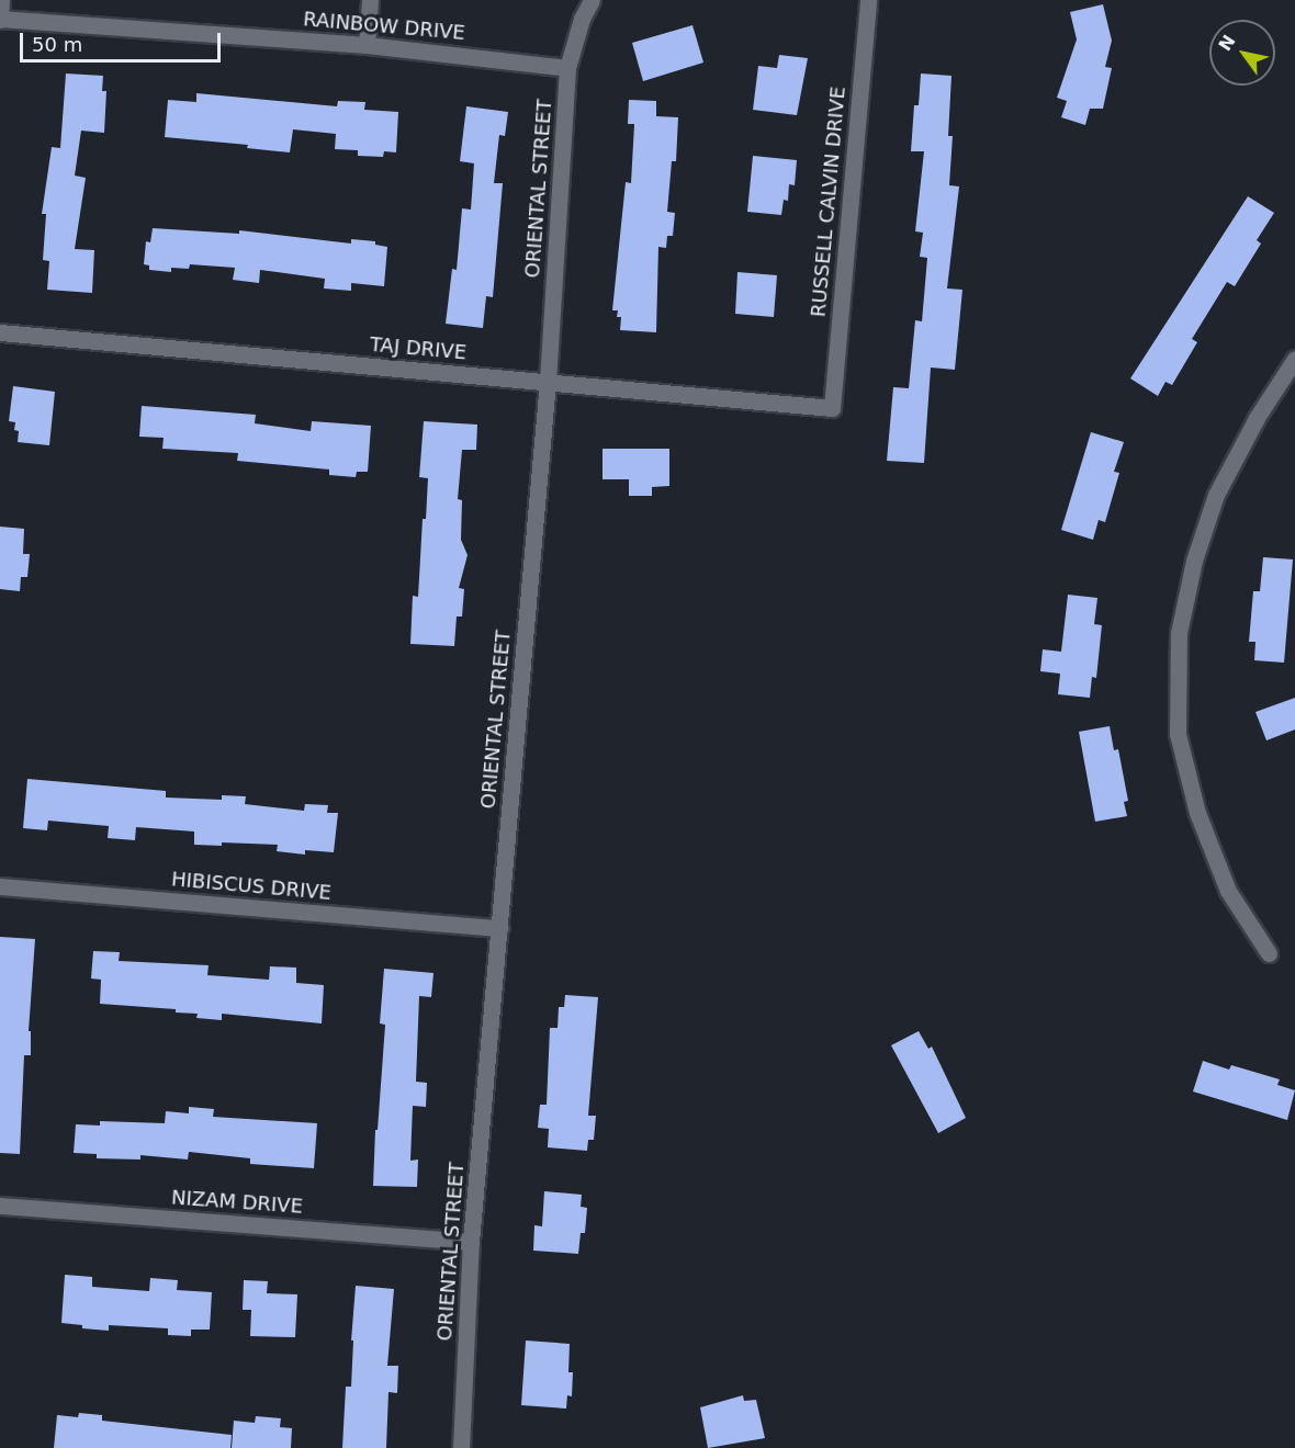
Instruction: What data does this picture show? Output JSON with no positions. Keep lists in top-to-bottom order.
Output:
{
  "streets": {
    "street": [
      "RAINBOW DRIVE",
      "ORIENTAL STREET",
      "RUSSELL CALVIN DRIVE",
      "TAJ DRIVE",
      "HIBISCUS DRIVE",
      "NIZAM DRIVE"
    ]
  },
  "crossings": [
    ["RAINBOW DRIVE", "ORIENTAL STREET"],
    ["ORIENTAL STREET", "TAJ DRIVE"],
    ["ORIENTAL STREET", "HIBISCUS DRIVE"],
    ["ORIENTAL STREET", "NIZAM DRIVE"],
    ["RUSSELL CALVIN DRIVE", "TAJ DRIVE"]
  ],
  "scale_bar": "50 m",
  "north": "top left"
}
